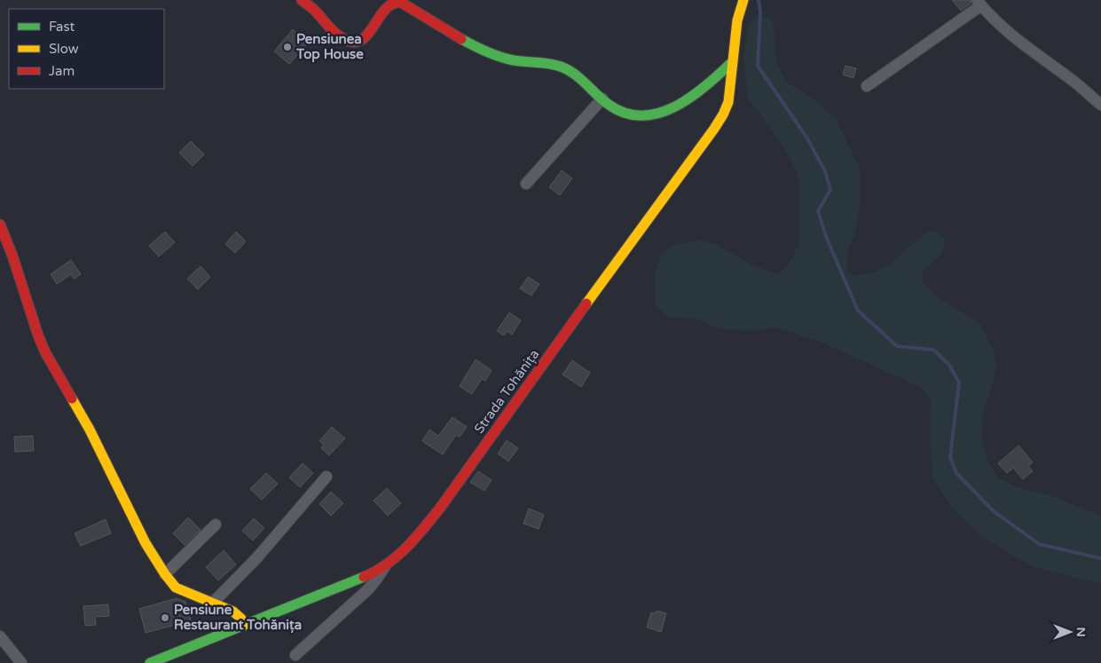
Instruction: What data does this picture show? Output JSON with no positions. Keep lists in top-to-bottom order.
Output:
{
  "streets": {
    "street": ["Strada Tohănița"]
  },
  "places": ["Pensiunea Top House", "Pensiune Restaurant Tohănița"],
  "legend": ["Fast", "Slow", "Jam"],
  "north": "right"
}
